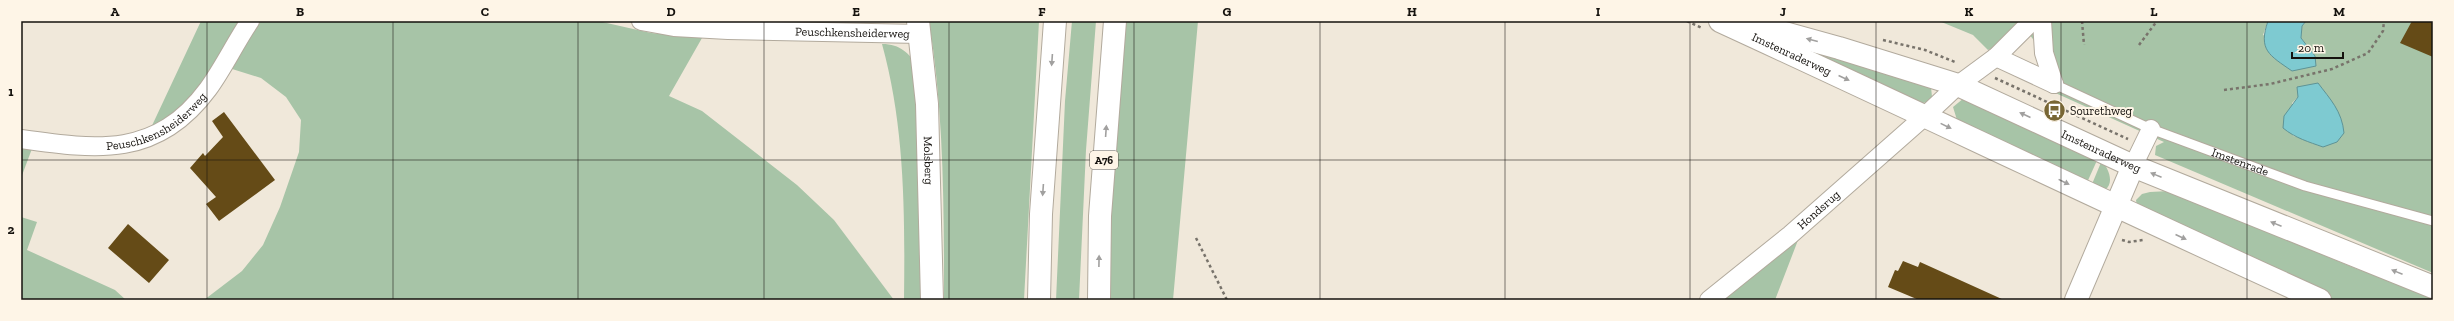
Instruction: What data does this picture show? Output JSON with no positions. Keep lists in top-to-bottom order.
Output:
{
  "streets": {
    "main road": ["Imstenraderweg", "Molsberg", "A76"],
    "street": ["Peuschkensheiderweg", "Imstenrade", "Hondsrug"]
  },
  "crossings": [
    ["Peuschkensheiderweg", "Molsberg"],
    ["Imstenraderweg", "Hondsrug"]
  ],
  "places": {
    "bus stop": ["Sourethweg"]
  },
  "scale_bar": "20 m",
  "grid": {
    "columns": [
      "A",
      "B",
      "C",
      "D",
      "E",
      "F",
      "G",
      "H",
      "I",
      "J",
      "K",
      "L",
      "M"
    ],
    "rows": ["1", "2"]
  }
}
